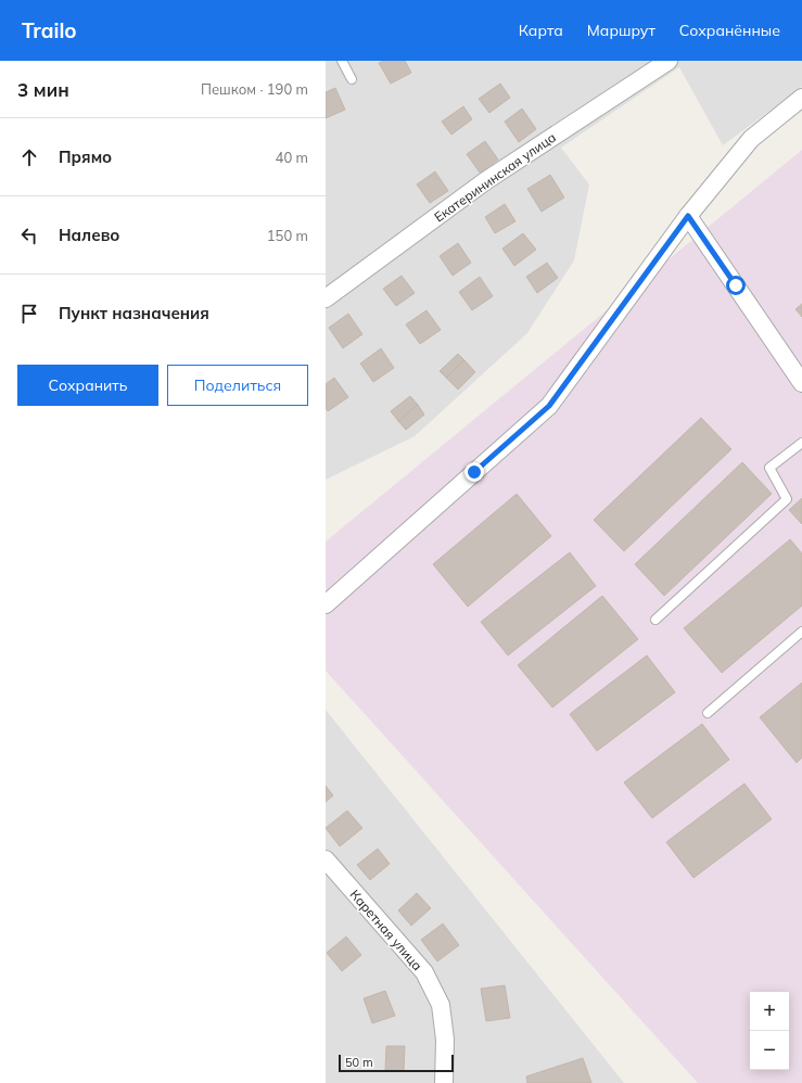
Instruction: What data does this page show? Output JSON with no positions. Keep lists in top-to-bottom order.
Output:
{
  "streets": {
    "street": ["Екатерининская улица", "Каретная улица"]
  },
  "scale_bar": "50 m",
  "page": {
    "header": "Trailo",
    "nav": ["Карта", "Маршрут", "Сохранённые"],
    "heading": ["3 мин", "Пешком · 190 m"],
    "list": [
      ["Прямо", "40 m"],
      ["Налево", "150 m"],
      "Пункт назначения"
    ],
    "buttons": ["Сохранить", "Поделиться"],
    "map_buttons": ["+", "−"],
    "scale": "50 m"
  }
}
